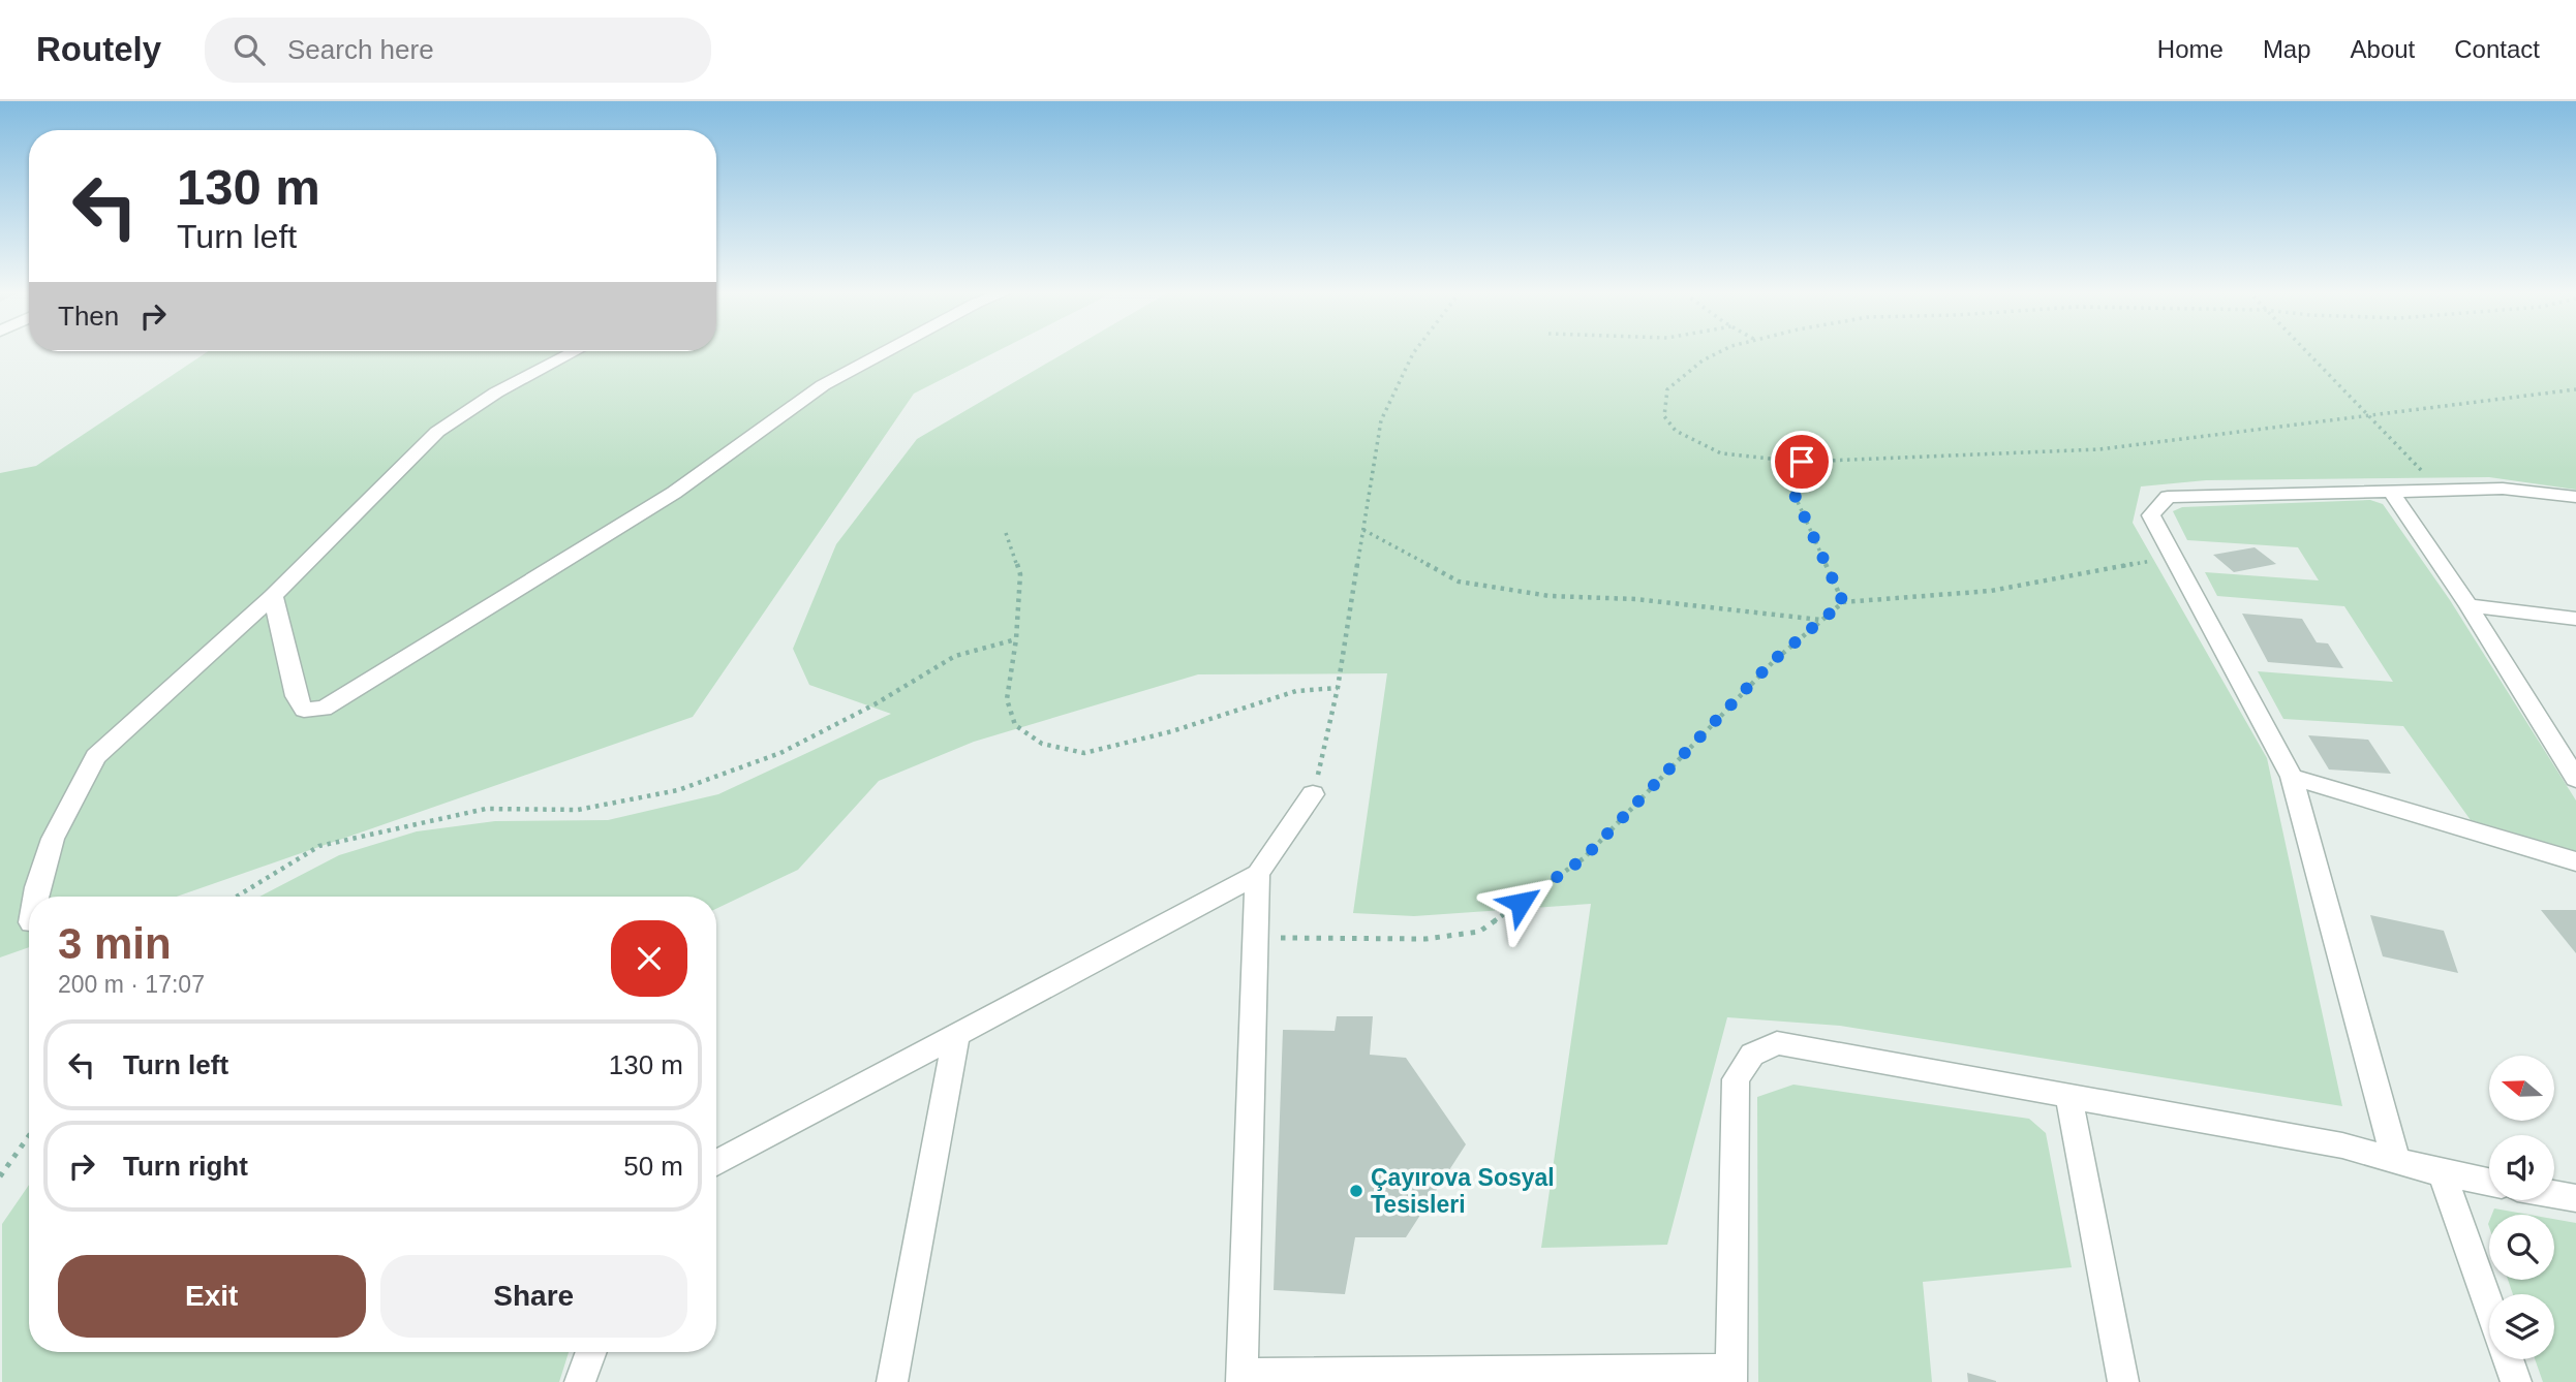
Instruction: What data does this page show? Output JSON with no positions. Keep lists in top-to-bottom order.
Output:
{
  "places": ["Çayırova Sosyal Tesisleri"],
  "north": "left",
  "page": {
    "header": "Routely",
    "search": "Search here",
    "nav": [
      "Home",
      "Map",
      "About",
      "Contact"
    ],
    "turn": ["130 m", "Turn left"],
    "then": "Then",
    "heading": ["3 min", "200 m · 17:07"],
    "list": [
      {
        "name": "Turn left",
        "value": "130 m"
      },
      {
        "name": "Turn right",
        "value": "50 m"
      }
    ],
    "buttons": ["Exit", "Share"]
  }
}
